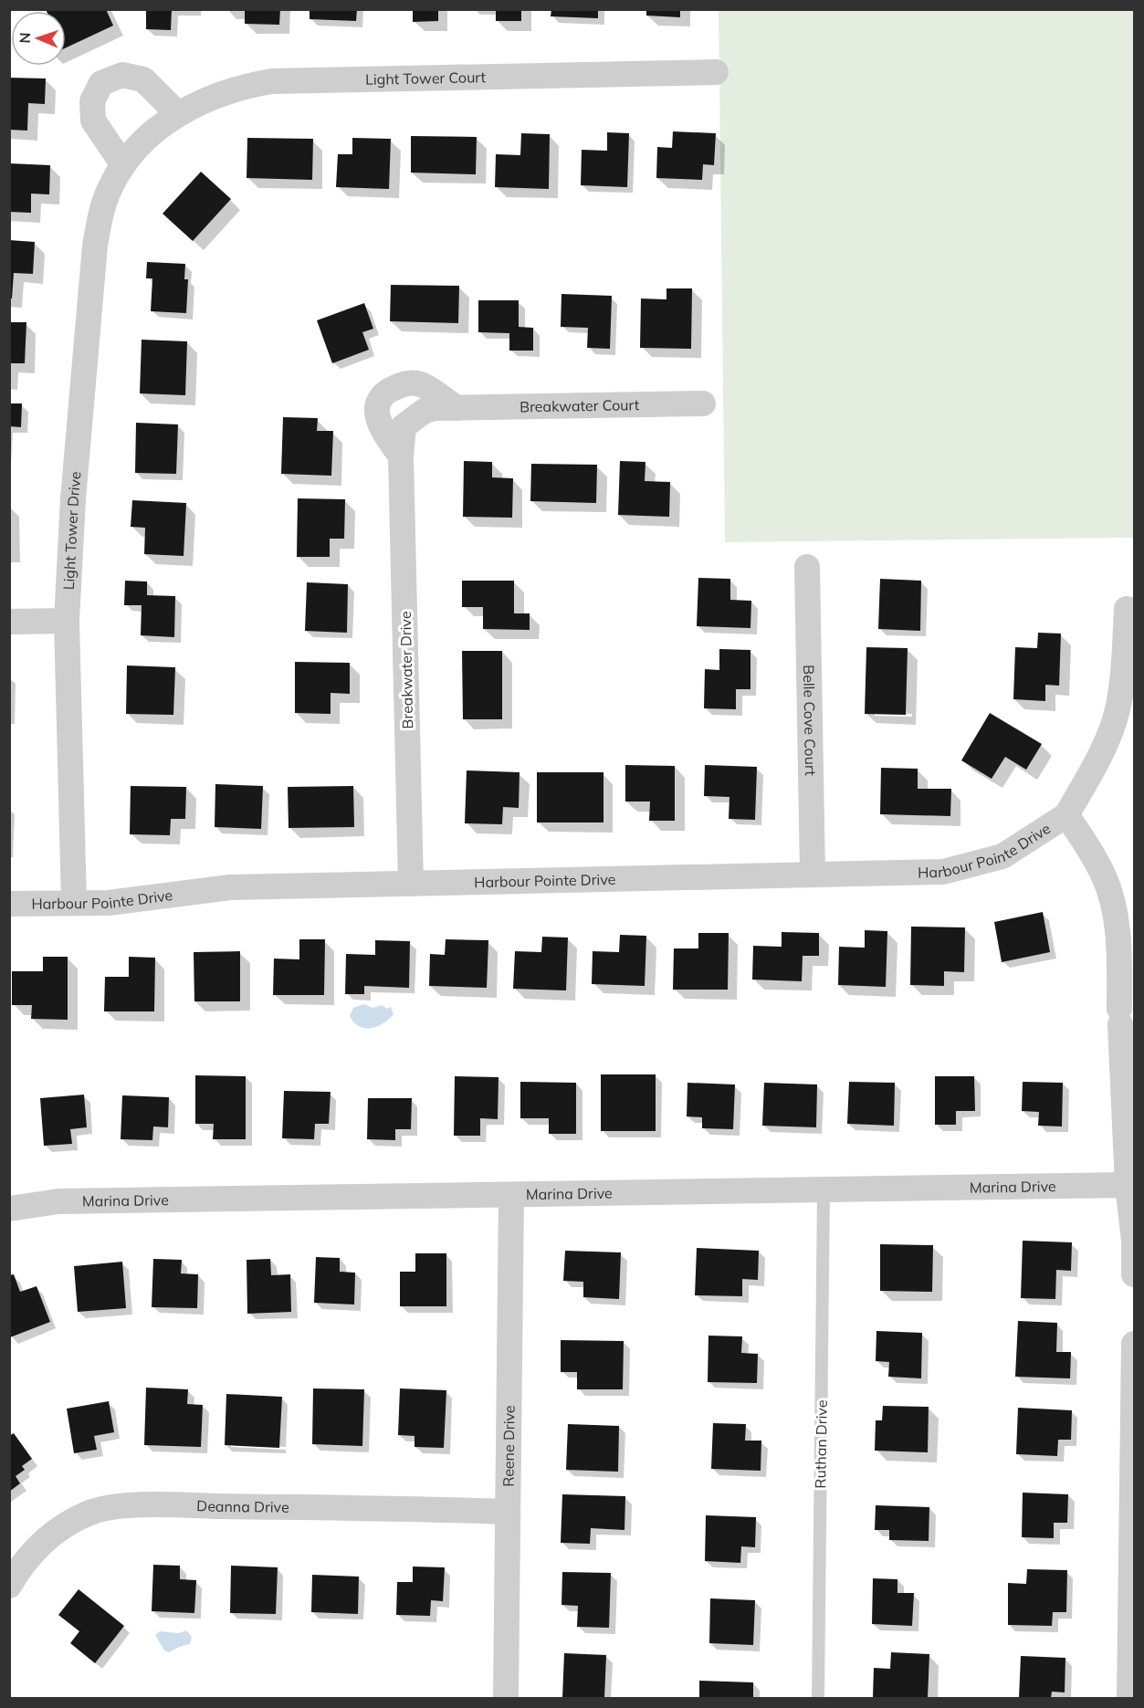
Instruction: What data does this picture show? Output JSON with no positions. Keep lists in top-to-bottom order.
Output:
{
  "streets": {
    "street": [
      "Light Tower Court",
      "Breakwater Court",
      "Light Tower Drive",
      "Breakwater Drive",
      "Belle Cove Court",
      "Harbour Pointe Drive",
      "Marina Drive",
      "Reene Drive",
      "Deanna Drive"
    ],
    "lane": ["Ruthan Drive"]
  },
  "crossings": [
    ["Light Tower Court", "Light Tower Drive"],
    ["Breakwater Court", "Breakwater Drive"],
    ["Light Tower Drive", "Harbour Pointe Drive"],
    ["Breakwater Drive", "Harbour Pointe Drive"],
    ["Belle Cove Court", "Harbour Pointe Drive"],
    ["Marina Drive", "Ruthan Drive"],
    ["Marina Drive", "Reene Drive"],
    ["Reene Drive", "Deanna Drive"]
  ],
  "north": "left"
}
